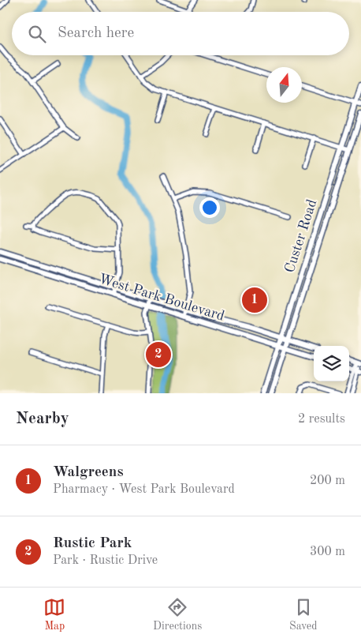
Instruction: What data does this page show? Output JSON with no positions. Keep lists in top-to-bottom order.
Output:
{
  "streets": {
    "main road": ["Custer Road", "West Park Boulevard"]
  },
  "crossings": [
    ["Custer Road", "West Park Boulevard"]
  ],
  "north": "top",
  "page": {
    "search": "Search here",
    "pins": ["1", "2"],
    "heading": ["Nearby", "2 results"],
    "list": [
      {
        "mark": "1",
        "name": "Walgreens",
        "note": "Pharmacy · West Park Boulevard",
        "value": "200 m"
      },
      {
        "mark": "2",
        "name": "Rustic Park",
        "note": "Park · Rustic Drive",
        "value": "300 m"
      }
    ],
    "nav": ["Map", "Directions", "Saved"]
  }
}
